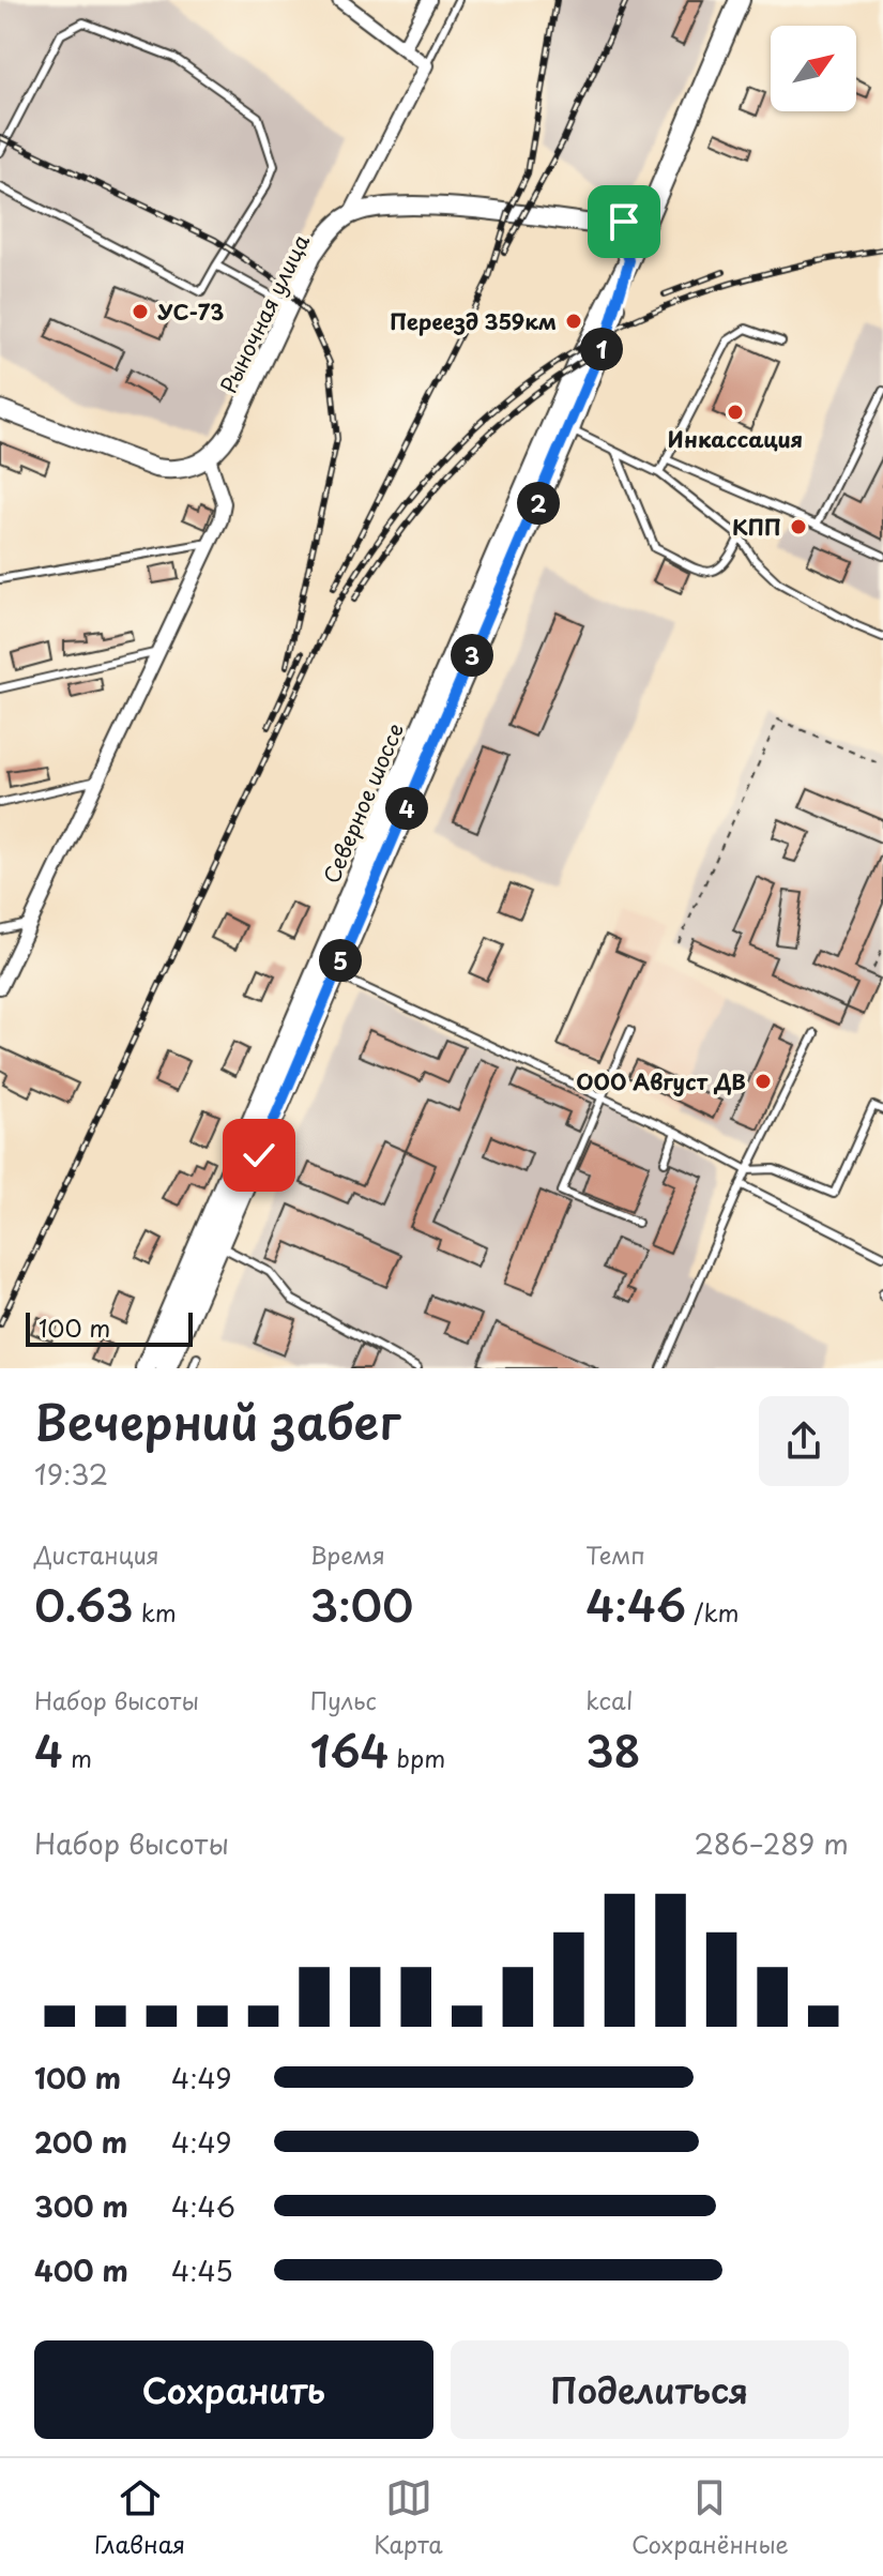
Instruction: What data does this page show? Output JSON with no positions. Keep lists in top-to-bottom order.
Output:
{
  "streets": {
    "main road": ["Северное шоссе"],
    "street": ["Рыночная улица"]
  },
  "places": [
    "УС-73",
    "Переезд 359км",
    "Инкассация",
    "КПП",
    "ООО Август ДВ"
  ],
  "scale_bar": "100 m",
  "north": "top right",
  "page": {
    "pins": [
      "1",
      "2",
      "3",
      "4",
      "5"
    ],
    "scale": "100 m",
    "heading": ["Вечерний забег", "19:32"],
    "stats": [
      ["Дистанция", "0.63 km"],
      ["Время", "3:00"],
      ["Темп", "4:46 /km"],
      ["Набор высоты", "4 m"],
      ["Пульс", "164 bpm"],
      ["kcal", "38"]
    ],
    "chart": ["Набор высоты", "286–289 m"],
    "list": [
      {
        "name": "100 m",
        "note": "4:49"
      },
      {
        "name": "200 m",
        "note": "4:49"
      },
      {
        "name": "300 m",
        "note": "4:46"
      },
      {
        "name": "400 m",
        "note": "4:45"
      }
    ],
    "buttons": ["Сохранить", "Поделиться"],
    "tabs": ["Главная", "Карта", "Сохранённые"]
  }
}
